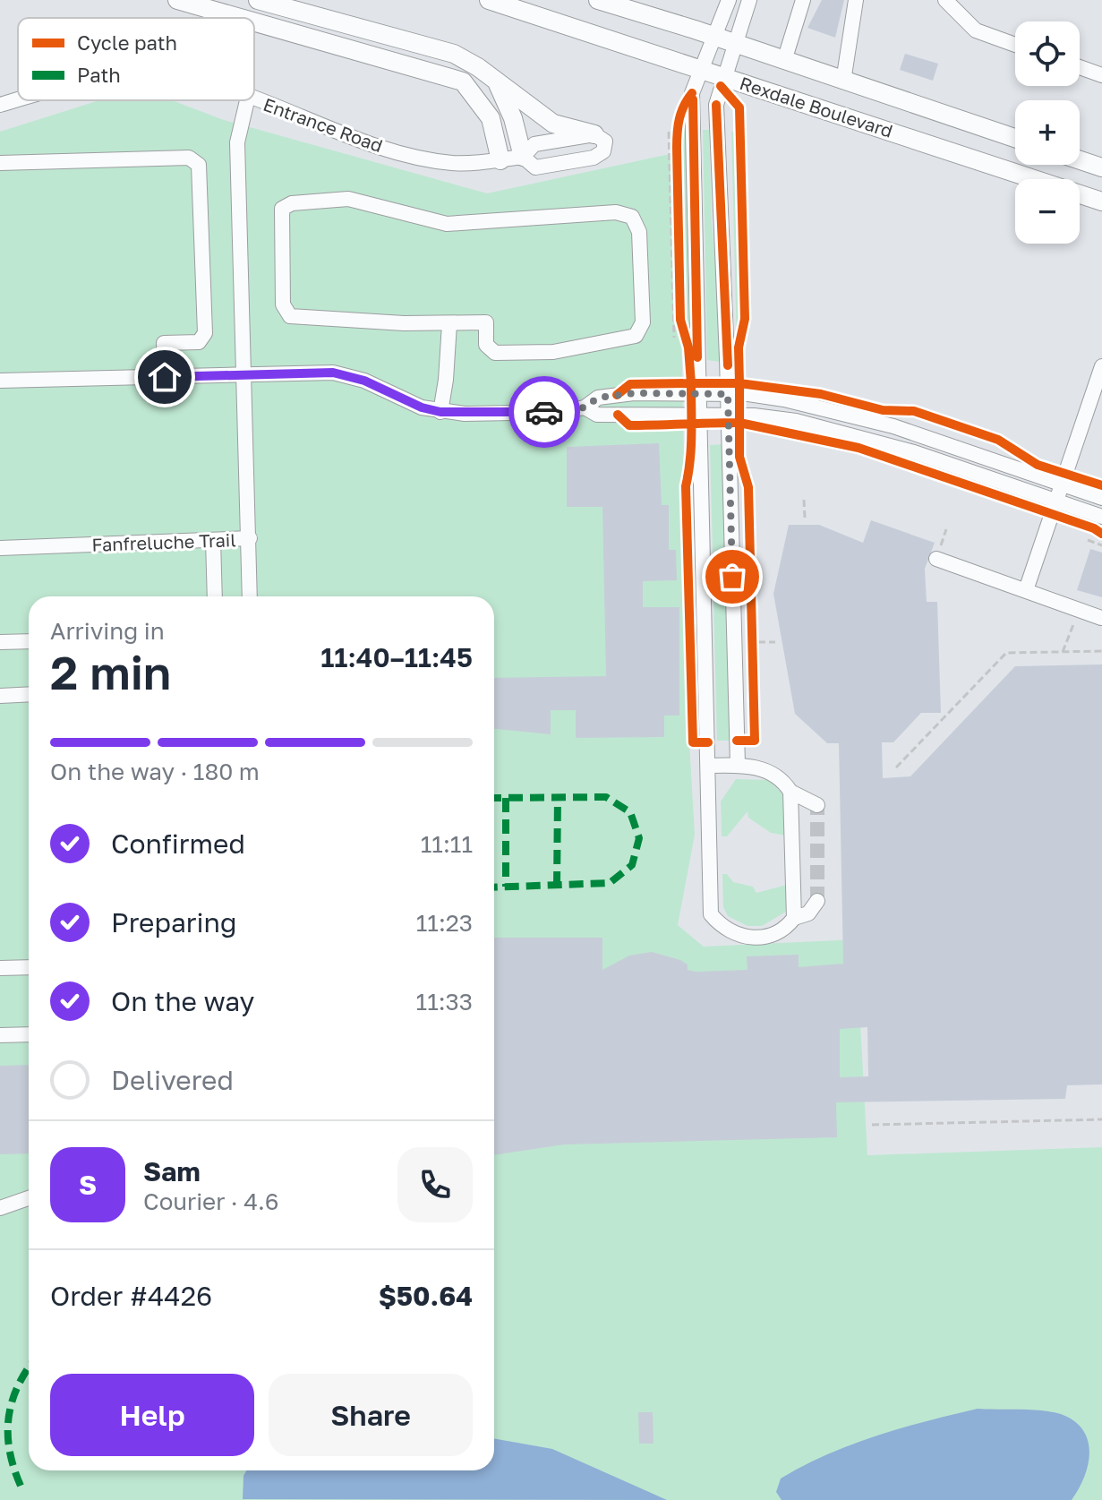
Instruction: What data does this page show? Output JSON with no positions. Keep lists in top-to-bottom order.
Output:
{
  "streets": {
    "main road": ["Rexdale Boulevard"],
    "street": ["Entrance Road", "Fanfreluche Trail"]
  },
  "legend": ["Cycle path", "Path"],
  "page": {
    "map_buttons": ["+", "−"],
    "heading": ["2 min", "Arriving in", "11:40–11:45"],
    "panel": [
      "Sam",
      "Courier · 4.6",
      "Order #4426",
      "$50.64"
    ],
    "bar": "On the way · 180 m",
    "list": [
      ["Confirmed", "11:11"],
      ["Preparing", "11:23"],
      ["On the way", "11:33"],
      "Delivered"
    ],
    "round": "S",
    "buttons": ["Help", "Share"]
  }
}
